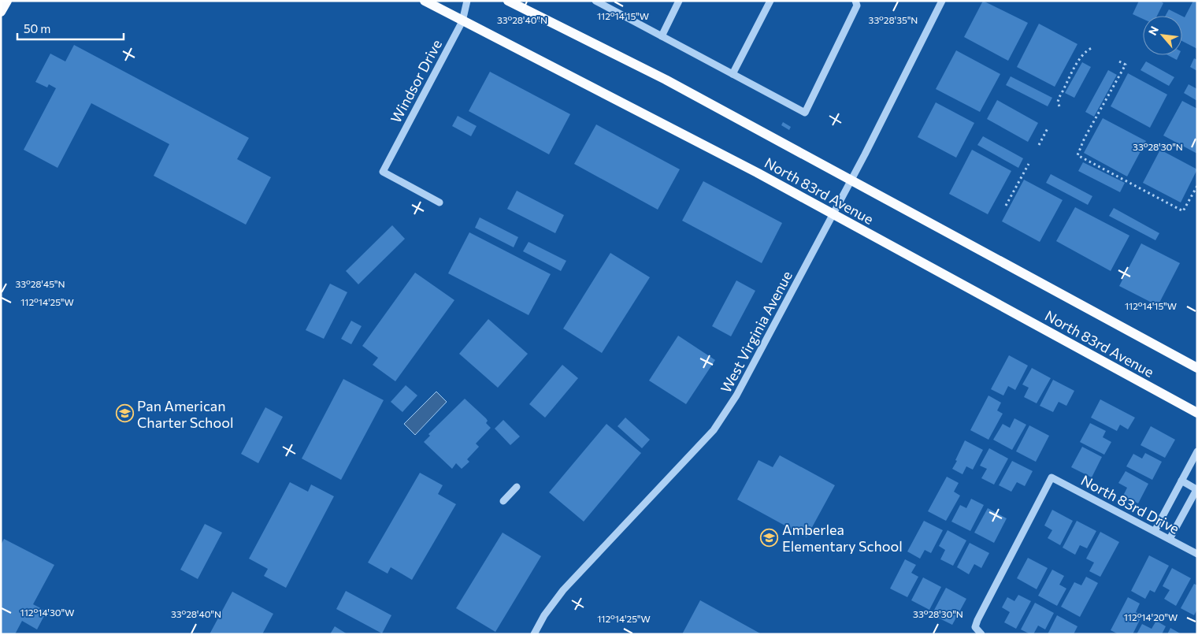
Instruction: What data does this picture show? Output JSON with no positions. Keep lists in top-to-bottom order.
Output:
{
  "streets": {
    "main road": ["North 83rd Avenue"],
    "street": ["Windsor Drive", "West Virginia Avenue", "North 83rd Drive"]
  },
  "crossings": [
    ["Windsor Drive", "North 83rd Avenue"],
    ["North 83rd Avenue", "West Virginia Avenue"]
  ],
  "places": {
    "school or university": ["Pan American Charter School", "Amberlea Elementary School"]
  },
  "scale_bar": "50 m",
  "north": "top left",
  "coordinates": [
    "112°14'15\"W",
    "33°28'40\"N",
    "33°28'35\"N",
    "33°28'30\"N",
    "33°28'45\"N",
    "112°14'25\"W",
    "112°14'30\"W",
    "112°14'20\"W"
  ]
}
